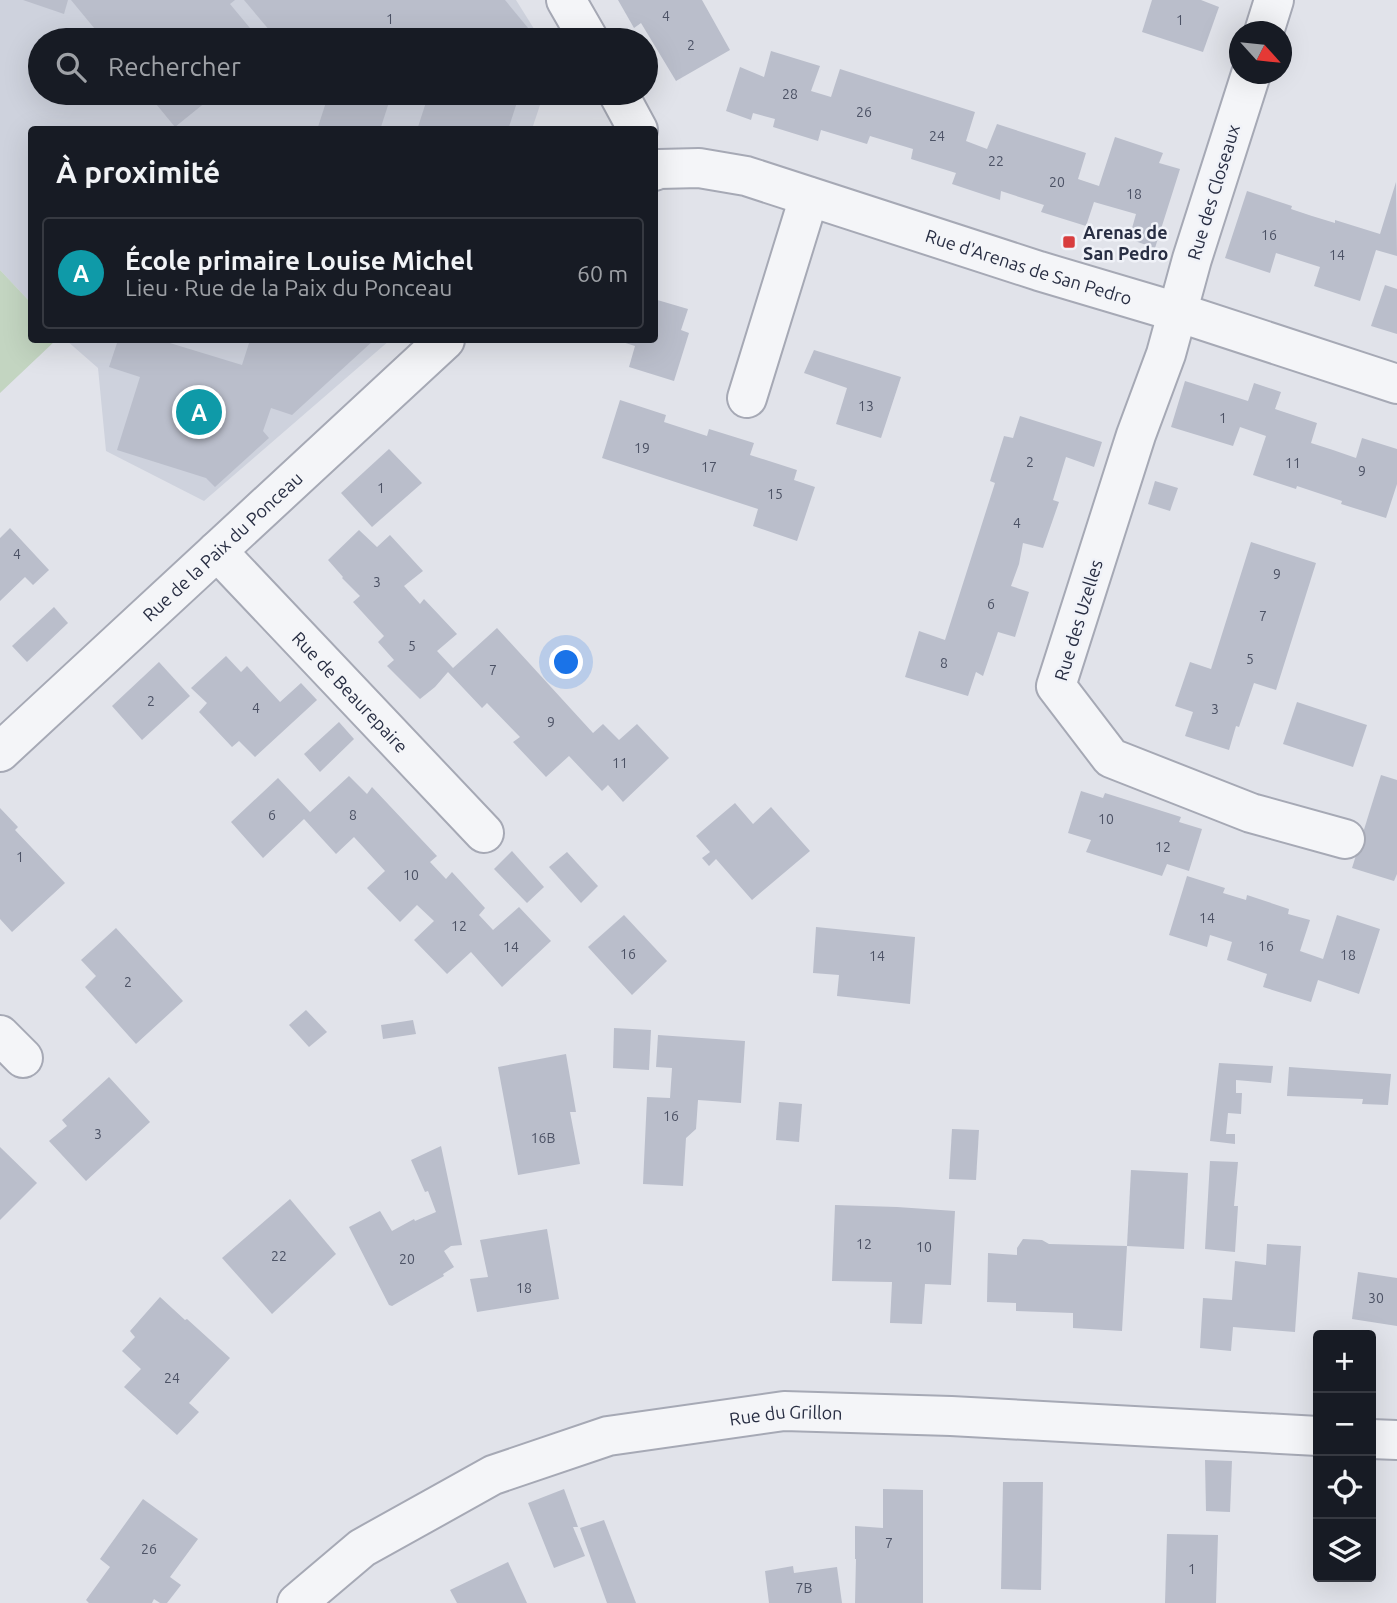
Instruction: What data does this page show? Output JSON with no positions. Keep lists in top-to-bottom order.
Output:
{
  "streets": {
    "street": [
      "Rue des Closeaux",
      "Rue d'Arenas de San Pedro",
      "Rue de la Paix du Ponceau",
      "Rue des Uzelles",
      "Rue de Beaurepaire",
      "Rue du Grillon"
    ]
  },
  "crossings": [
    ["Rue des Closeaux", "Rue d'Arenas de San Pedro"],
    ["Rue des Closeaux", "Rue des Uzelles"],
    ["Rue d'Arenas de San Pedro", "Rue des Uzelles"],
    ["Rue de la Paix du Ponceau", "Rue de Beaurepaire"]
  ],
  "places": {
    "transit": ["Arenas de San Pedro"]
  },
  "house_numbers": [
    "4",
    "1",
    "1",
    "2",
    "28",
    "26",
    "24",
    "22",
    "20",
    "18",
    "16",
    "14",
    "13",
    "1",
    "19",
    "2",
    "11",
    "17",
    "9",
    "1",
    "15",
    "4",
    "4",
    "9",
    "3",
    "6",
    "7",
    "5",
    "5",
    "8",
    "7",
    "2",
    "4",
    "3",
    "9",
    "11",
    "6",
    "8",
    "10",
    "12",
    "1",
    "10",
    "14",
    "12",
    "16",
    "14",
    "16",
    "18",
    "14",
    "2",
    "16",
    "3",
    "16B",
    "12",
    "10",
    "22",
    "20",
    "18",
    "30",
    "24",
    "7",
    "26",
    "1",
    "7B"
  ],
  "north": "bottom right",
  "page": {
    "search": "Rechercher",
    "heading": "À proximité",
    "list": [
      {
        "mark": "A",
        "name": "École primaire Louise Michel",
        "note": "Lieu · Rue de la Paix du Ponceau",
        "value": "60 m"
      }
    ],
    "pins": "A",
    "map_buttons": ["+", "−"]
  }
}
